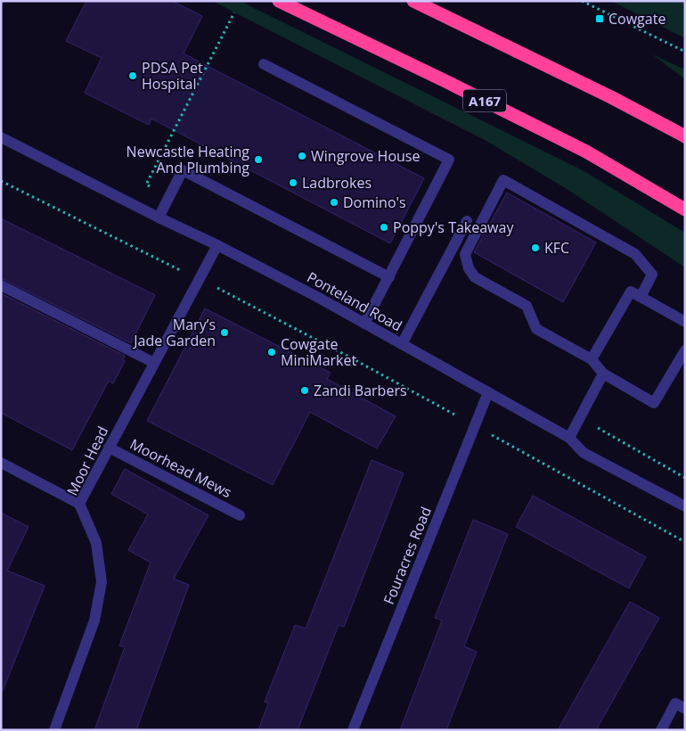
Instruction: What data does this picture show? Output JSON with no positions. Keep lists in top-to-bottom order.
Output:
{
  "streets": {
    "highway": ["A167"],
    "street": [
      "Ponteland Road",
      "Moor Head",
      "Moorhead Mews",
      "Fouracres Road"
    ]
  },
  "crossings": [
    ["Ponteland Road", "Moor Head"],
    ["Ponteland Road", "Fouracres Road"],
    ["Moor Head", "Moorhead Mews"]
  ],
  "places": {
    "transit": ["Cowgate"],
    "other": [
      "PDSA Pet Hospital",
      "Wingrove House",
      "Newcastle Heating And Plumbing",
      "Ladbrokes",
      "Domino's",
      "Poppy's Takeaway",
      "KFC",
      "Mary’s Jade Garden",
      "Cowgate MiniMarket",
      "Zandi Barbers"
    ]
  }
}
